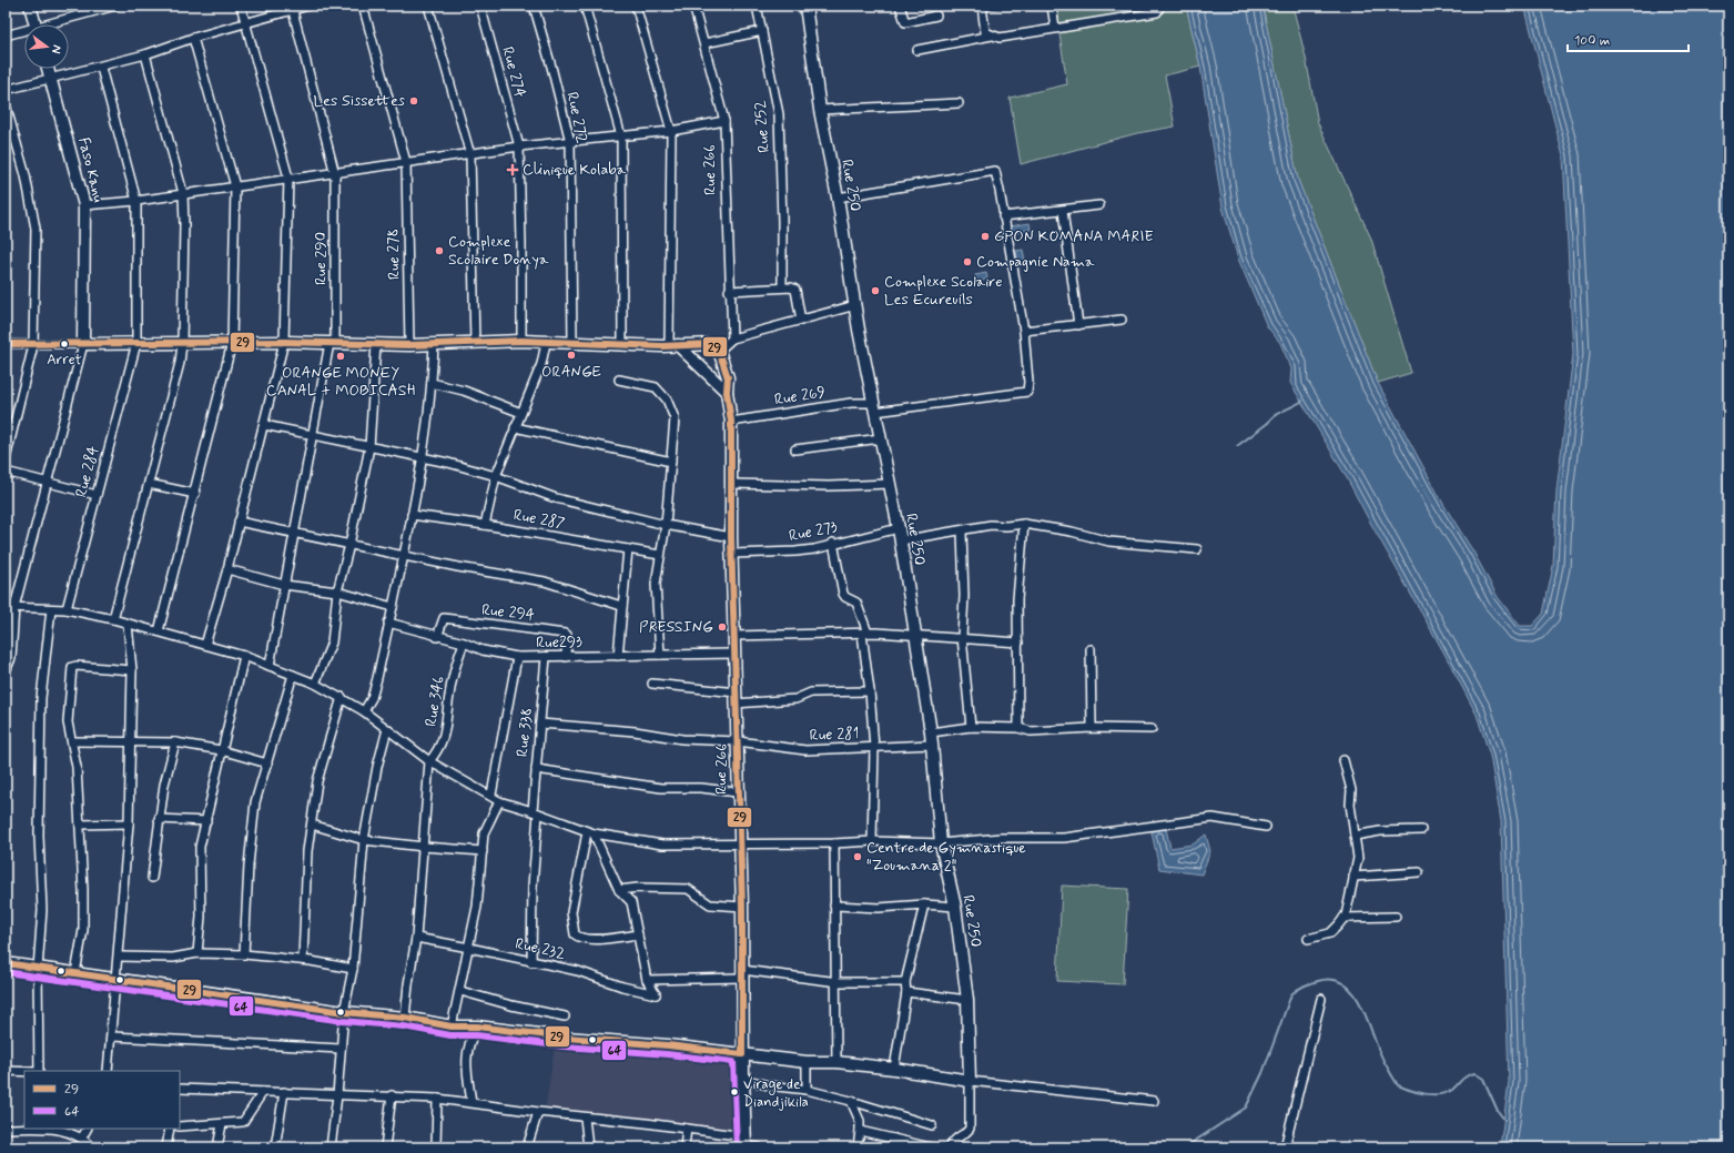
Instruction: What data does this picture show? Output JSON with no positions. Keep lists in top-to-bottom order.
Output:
{
  "streets": {
    "street": [
      "Rue 274",
      "Rue 272",
      "Rue 252",
      "Faso Kanu",
      "Rue 266",
      "Rue 250",
      "Rue 278",
      "Rue 290",
      "Rue 269",
      "Rue 284",
      "Rue 287",
      "Rue 273",
      "Rue 294",
      "Rue293",
      "Rue 346",
      "Rue 338",
      "Rue 281",
      "Rue 232"
    ]
  },
  "crossings": [
    ["Rue 266", "Rue 269"],
    ["Rue 266", "Rue 273"],
    ["Rue 266", "Rue293"],
    ["Rue 266", "Rue 281"],
    ["Rue 250", "Rue 269"],
    ["Rue 250", "Rue 273"],
    ["Rue 250", "Rue 281"],
    ["Rue 294", "Rue293"],
    ["Rue293", "Rue 346"],
    ["Rue293", "Rue 338"],
    ["Rue 338", "Rue 281"],
    ["Rue 338", "Rue 232"]
  ],
  "places": {
    "other": [
      "Les Sissettes",
      "GPON KOMANA MARIE",
      "Complexe Scolaire Donya",
      "Compagnie Nama",
      "Complexe Scolaire Les Ecureuils",
      "Arret",
      "ORANGE",
      "ORANGE MONEY CANAL + MOBICASH",
      "PRESSING",
      "Centre de Gymnastique \"Zoumana 2\"",
      "Virage de Diandjikila"
    ],
    "health": ["Clinique Kolaba"]
  },
  "lines": ["transit line 29", "transit line 64"],
  "legend": ["29", "64"],
  "scale_bar": "100 m",
  "north": "right"
}
